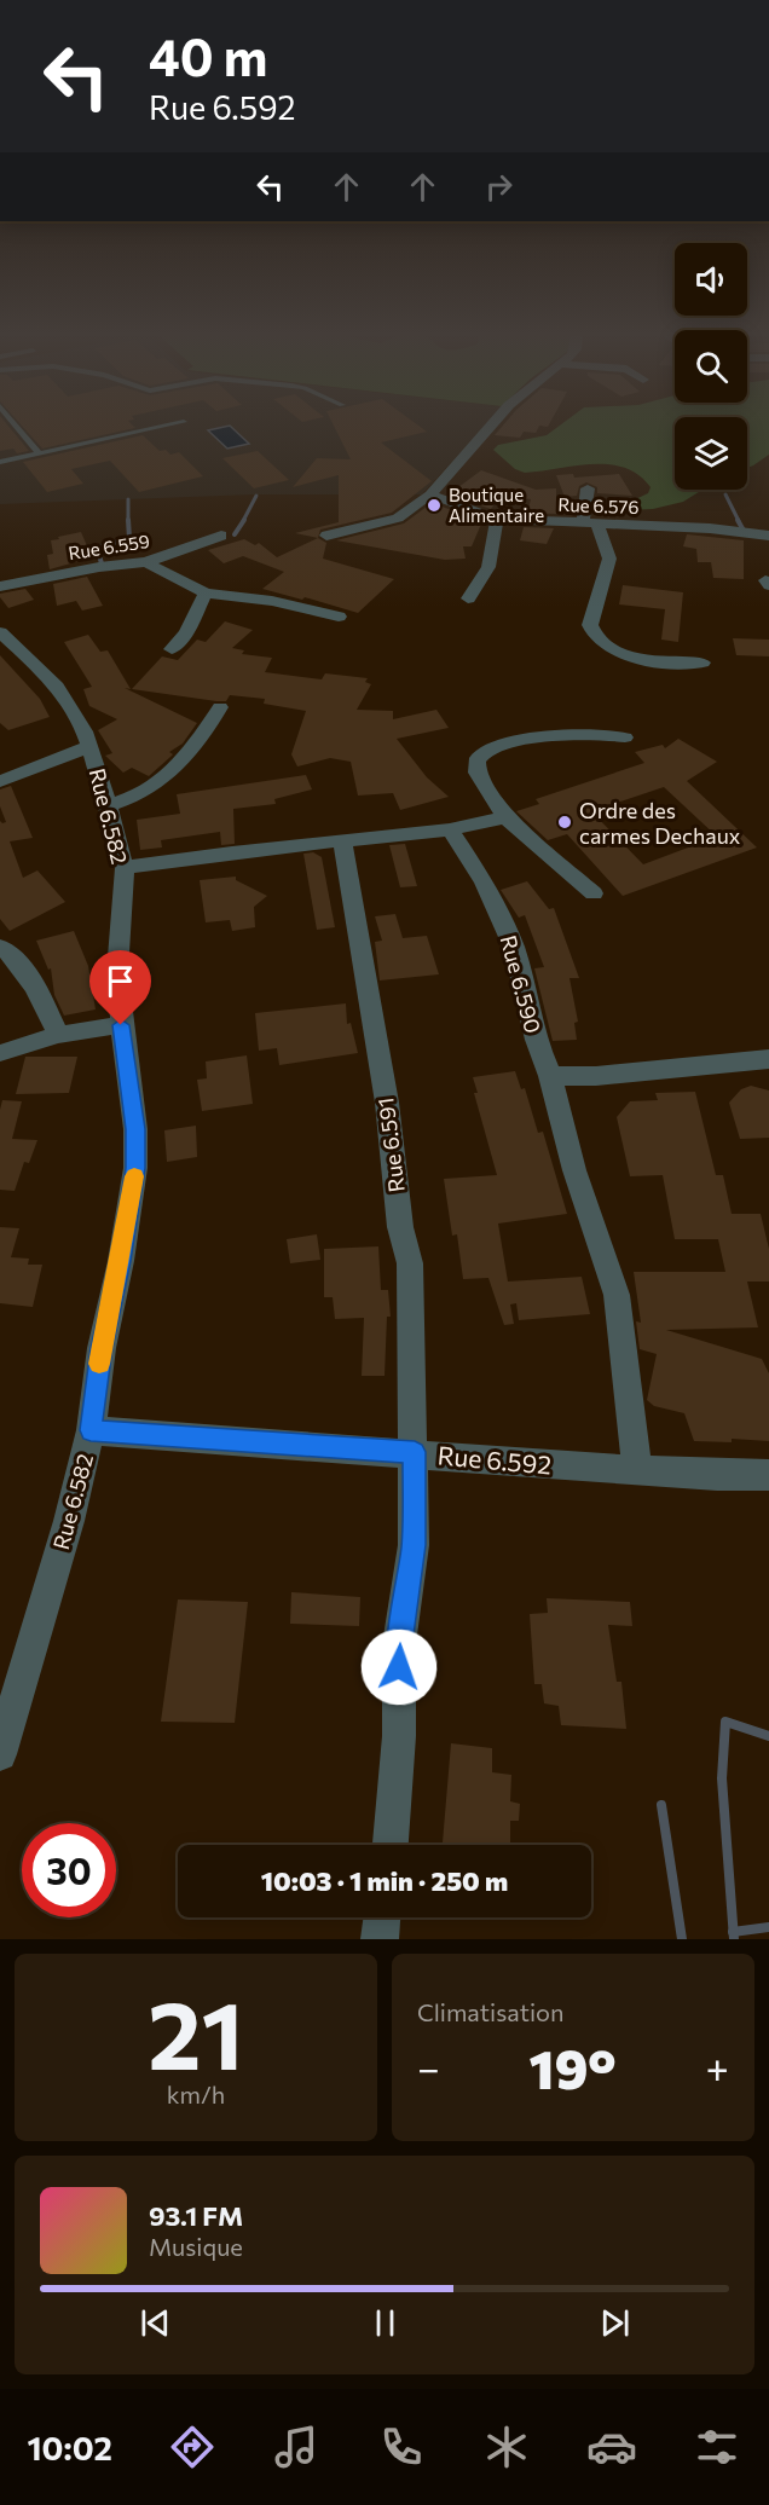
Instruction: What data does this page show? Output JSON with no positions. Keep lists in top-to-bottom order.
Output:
{
  "streets": {
    "street": [
      "Rue 6.576",
      "Rue 6.559",
      "Rue 6.582",
      "Rue 6.590",
      "Rue 6.591",
      "Rue 6.592"
    ]
  },
  "crossings": [
    ["Rue 6.582", "Rue 6.592"],
    ["Rue 6.590", "Rue 6.592"],
    ["Rue 6.591", "Rue 6.592"]
  ],
  "places": ["Boutique Alimentaire", "Ordre des carmes Dechaux"],
  "page": {
    "turn": ["40 m", "Rue 6.592"],
    "limit": "30",
    "trip": "10:03 · 1 min · 250 m",
    "tile": [
      ["21", "km/h"],
      "Climatisation"
    ],
    "heat": ["−", "19°", "+"],
    "song": ["93.1 FM", "Musique"],
    "tabs": "10:02"
  }
}
